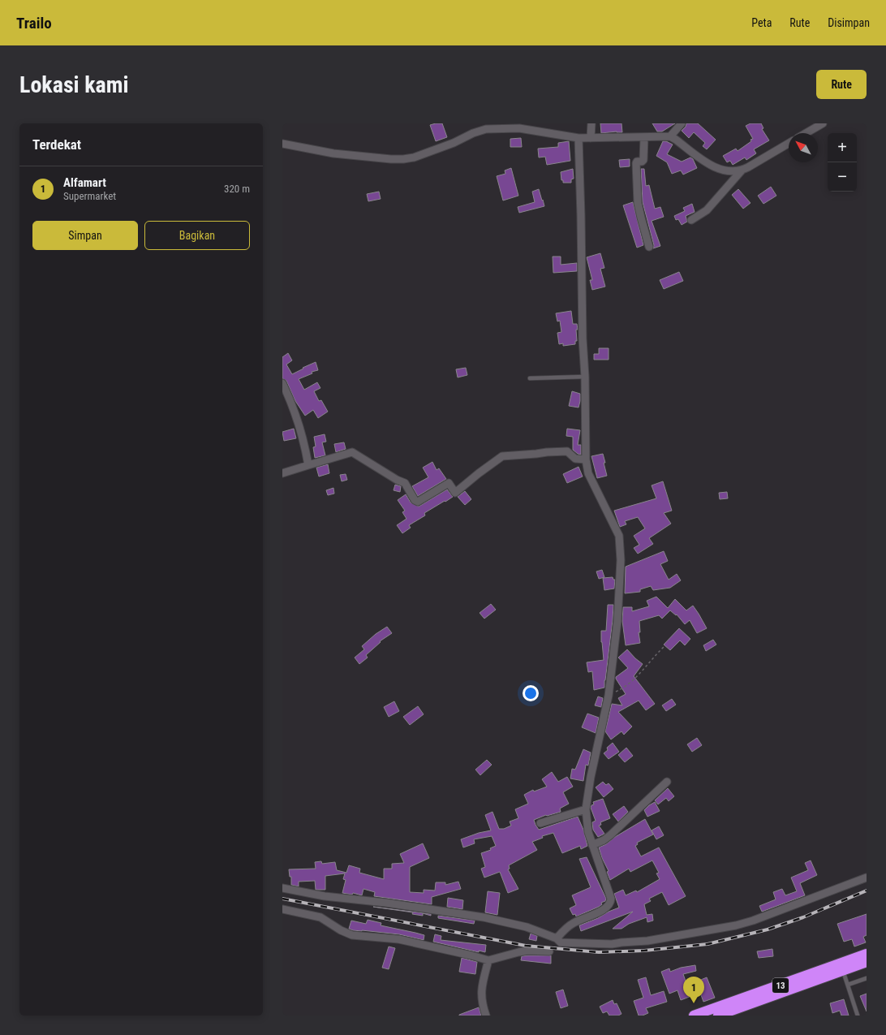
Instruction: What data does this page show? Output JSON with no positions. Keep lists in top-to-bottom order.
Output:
{
  "streets": {
    "highway": ["13"]
  },
  "north": "top left",
  "page": {
    "header": "Trailo",
    "nav": ["Peta", "Rute", "Disimpan"],
    "buttons": [
      "Rute",
      ["Simpan", "Bagikan"]
    ],
    "title": "Lokasi kami",
    "heading": "Terdekat",
    "map_buttons": ["+", "−"],
    "list": [
      {
        "mark": "1",
        "name": "Alfamart",
        "note": "Supermarket",
        "value": "320 m"
      }
    ],
    "pins": "1"
  }
}
